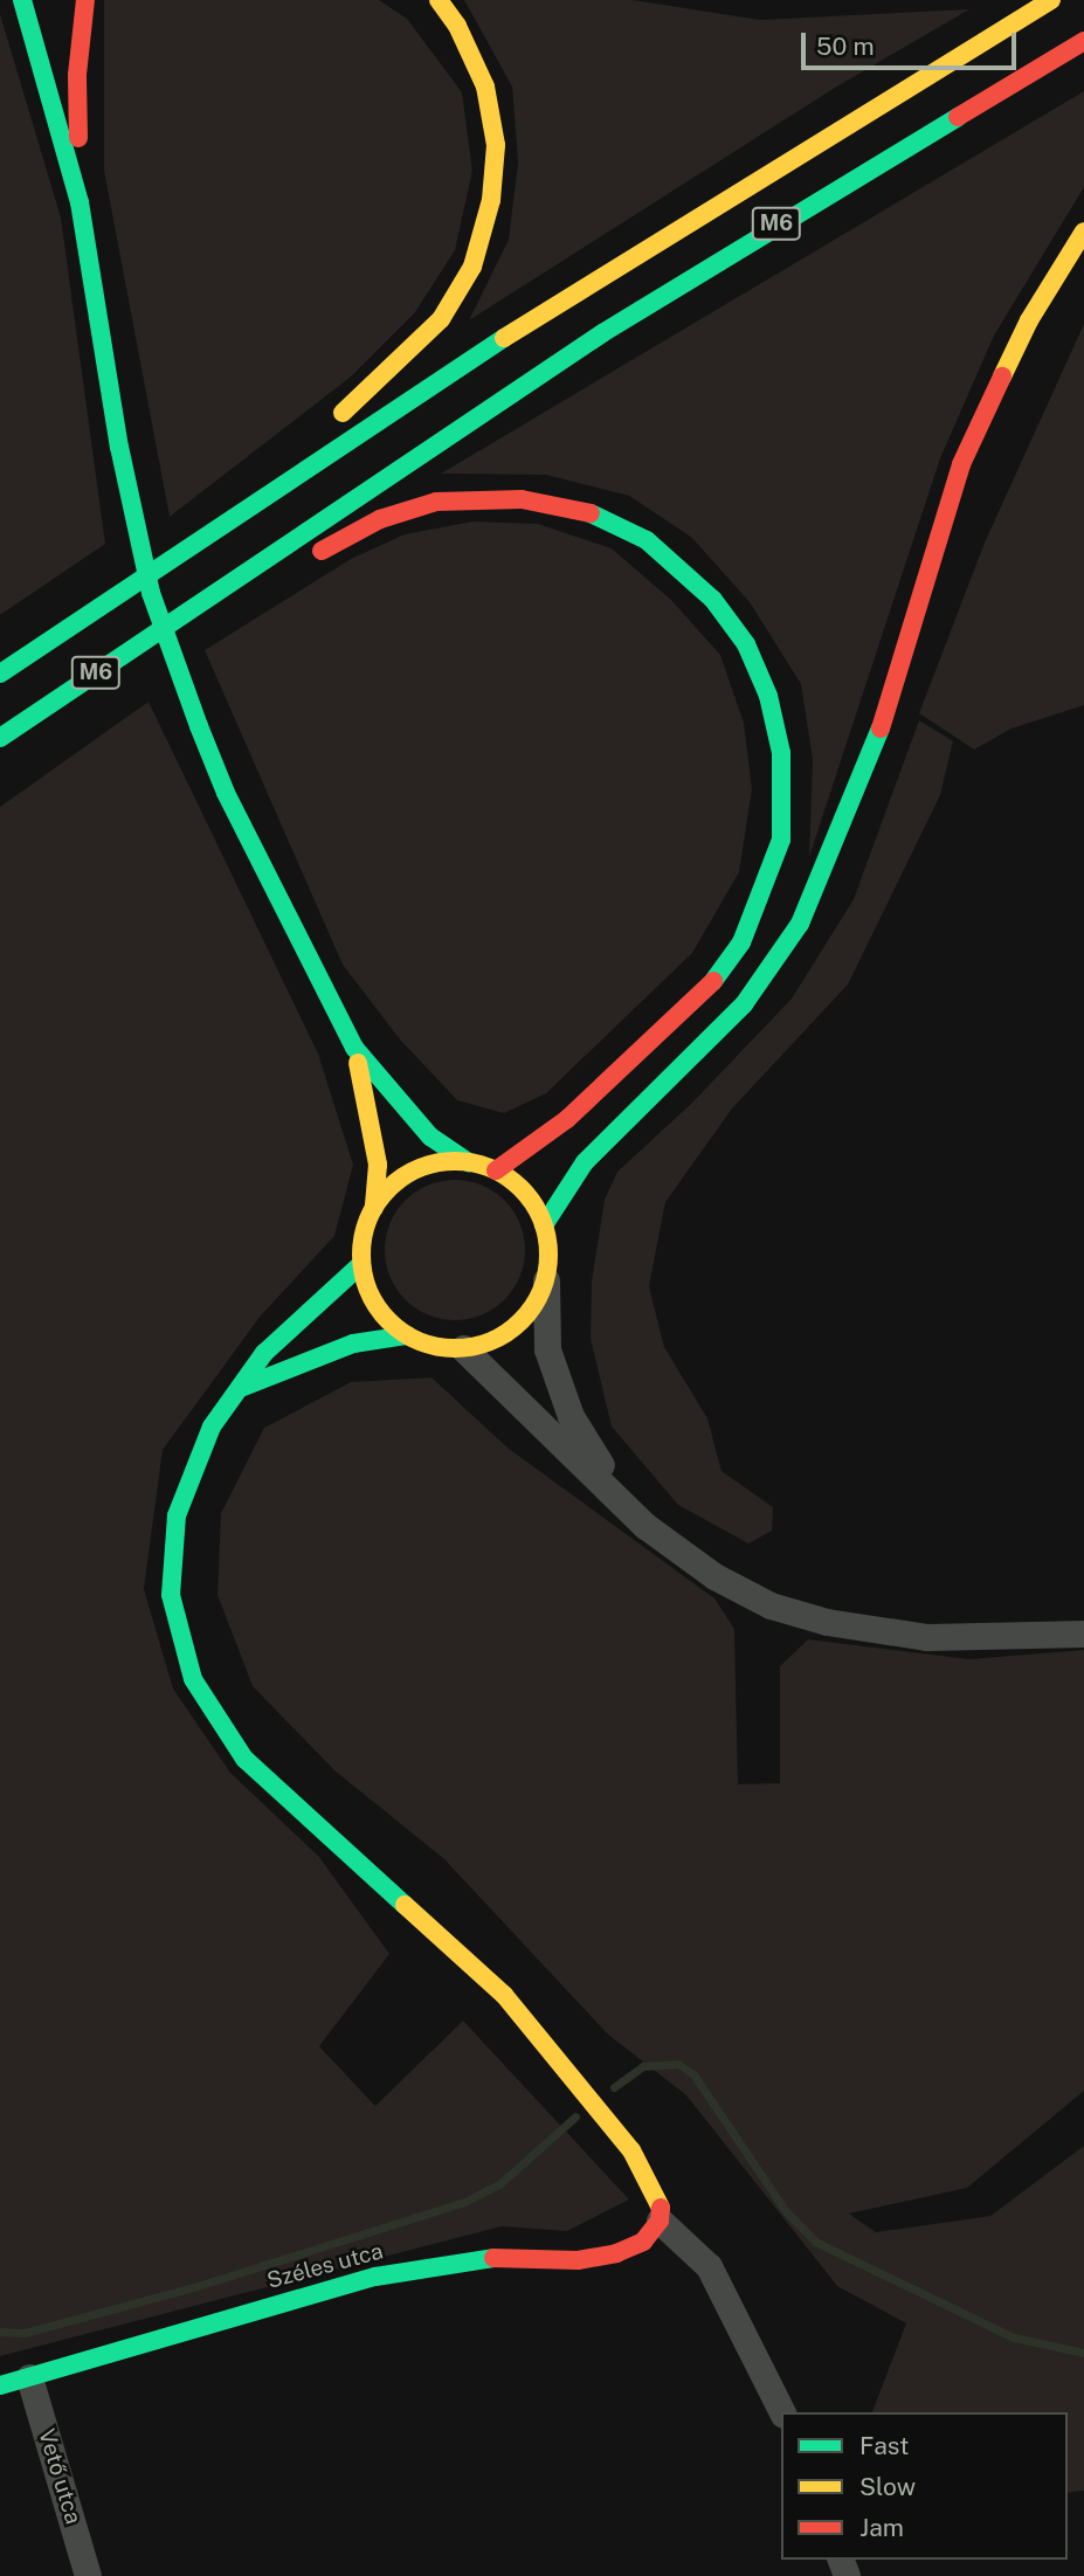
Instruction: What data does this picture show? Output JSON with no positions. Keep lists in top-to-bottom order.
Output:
{
  "streets": {
    "main road": ["M6", "Széles utca"],
    "street": ["Vető utca"]
  },
  "crossings": [
    ["Széles utca", "Vető utca"]
  ],
  "legend": ["Fast", "Slow", "Jam"],
  "scale_bar": "50 m"
}
